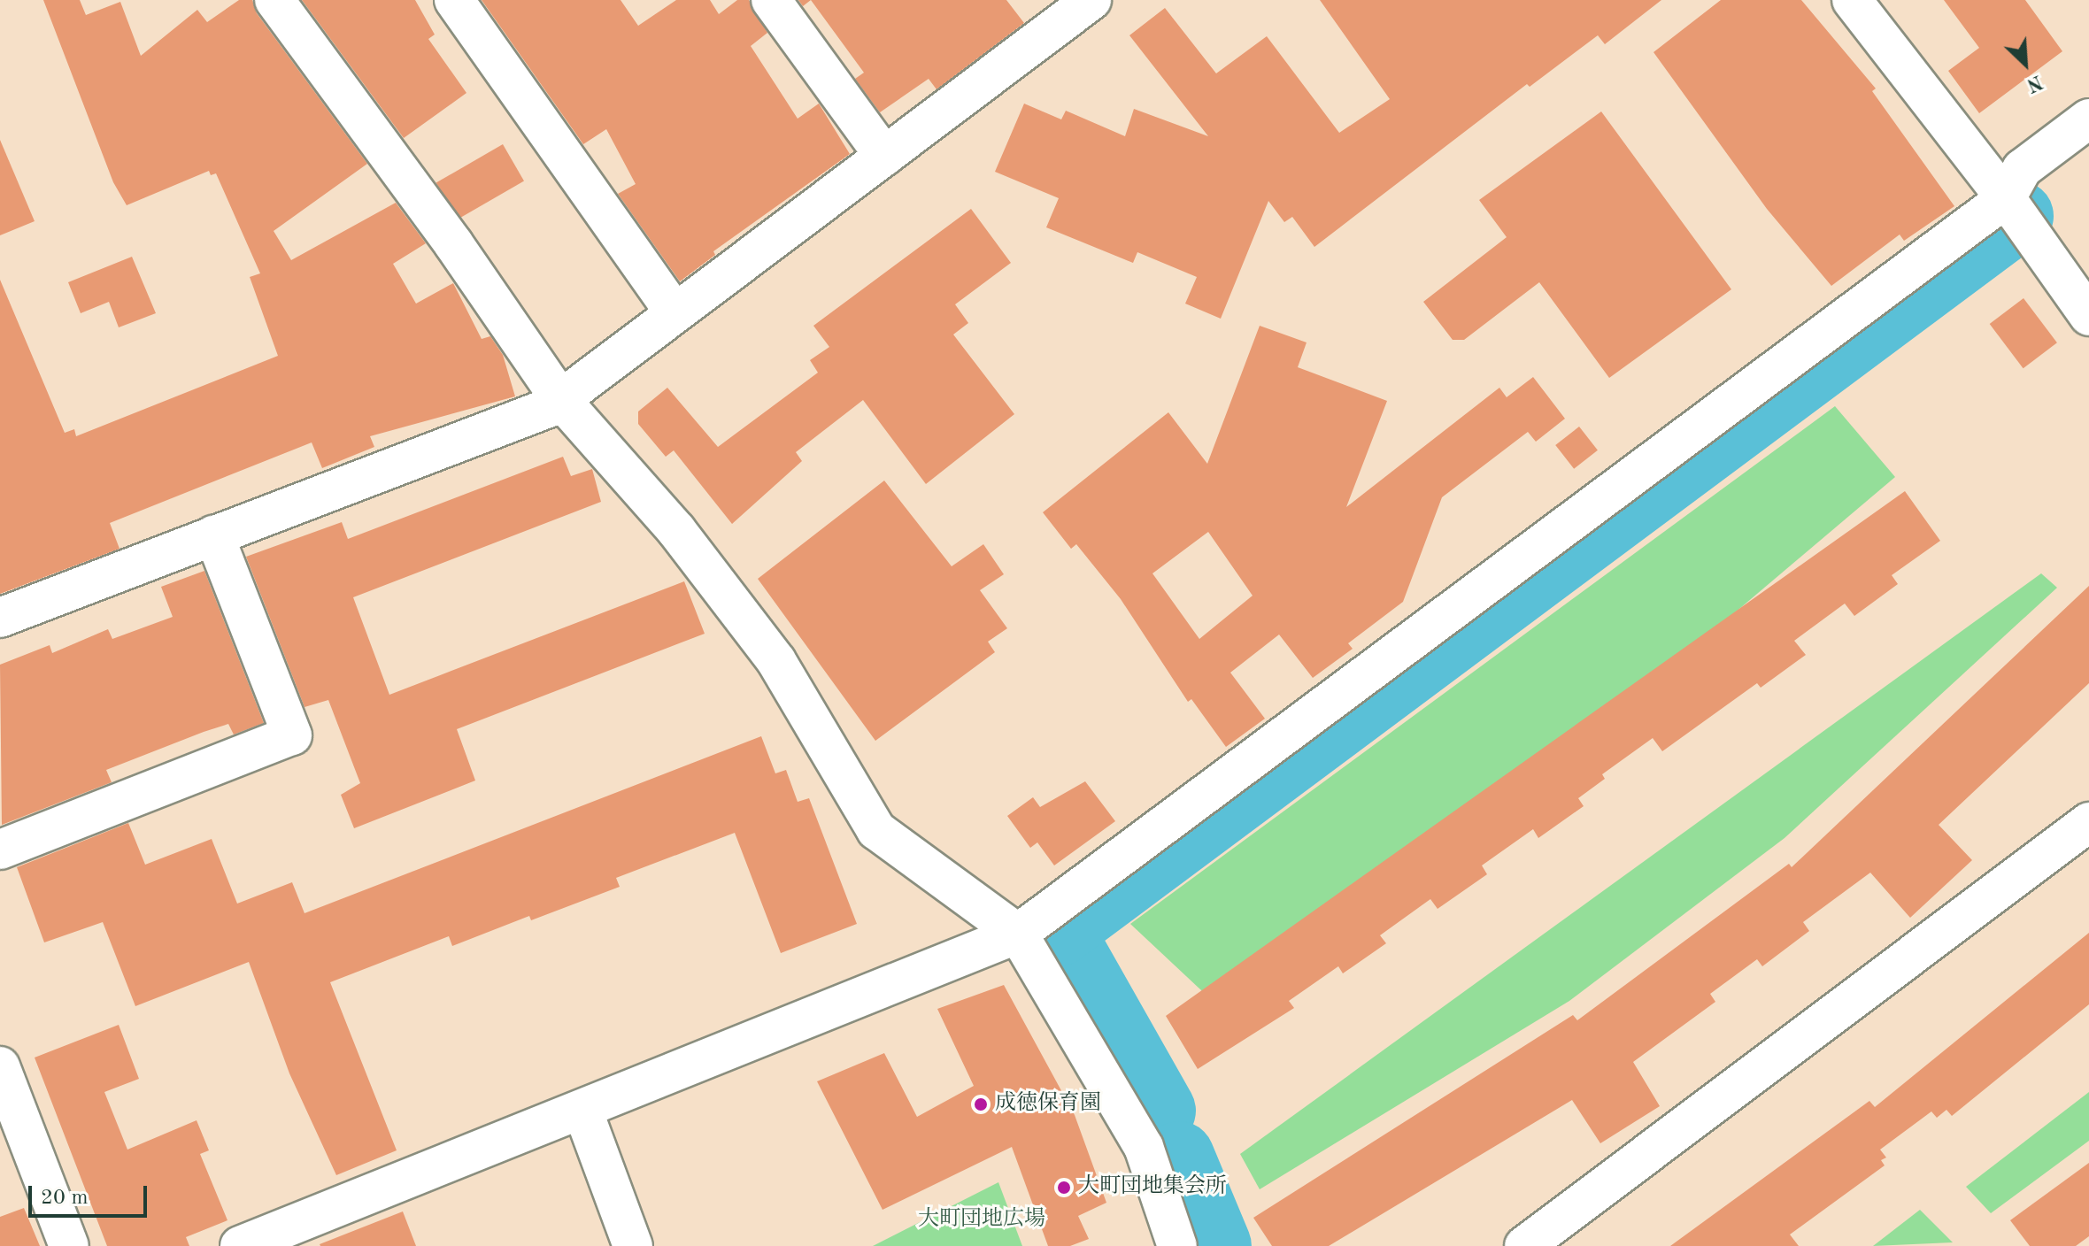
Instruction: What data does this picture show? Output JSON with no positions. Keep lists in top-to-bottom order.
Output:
{
  "parks": ["大町団地広場"],
  "places": ["成徳保育園", "大町団地集会所"],
  "scale_bar": "20 m",
  "north": "bottom right"
}
